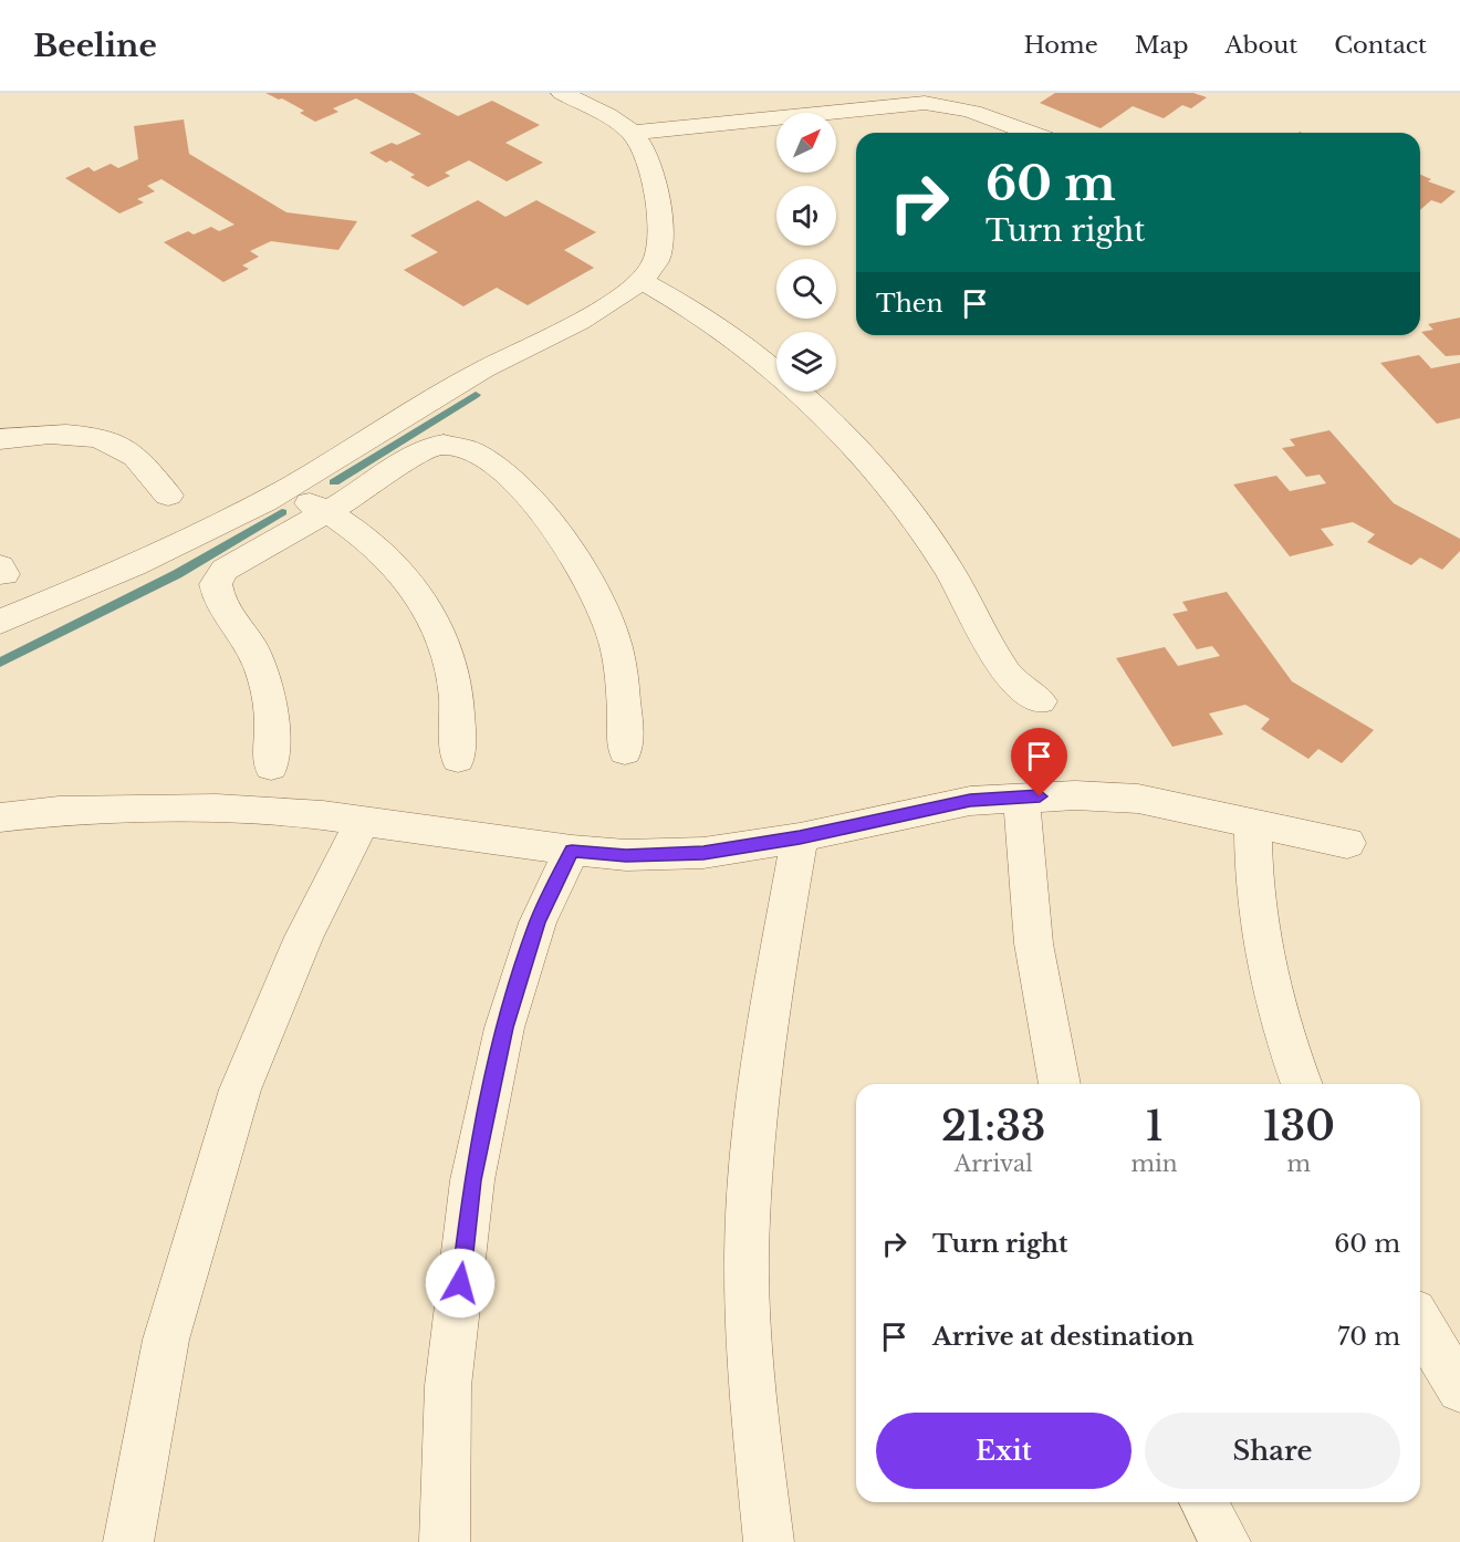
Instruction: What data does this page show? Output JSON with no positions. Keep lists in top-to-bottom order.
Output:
{
  "north": "top right",
  "page": {
    "header": "Beeline",
    "nav": [
      "Home",
      "Map",
      "About",
      "Contact"
    ],
    "turn": ["60 m", "Turn right"],
    "then": "Then",
    "eta": [
      "21:33",
      "Arrival",
      "1",
      "min",
      "130",
      "m"
    ],
    "list": [
      {
        "name": "Turn right",
        "value": "60 m"
      },
      {
        "name": "Arrive at destination",
        "value": "70 m"
      }
    ],
    "buttons": ["Exit", "Share"]
  }
}
